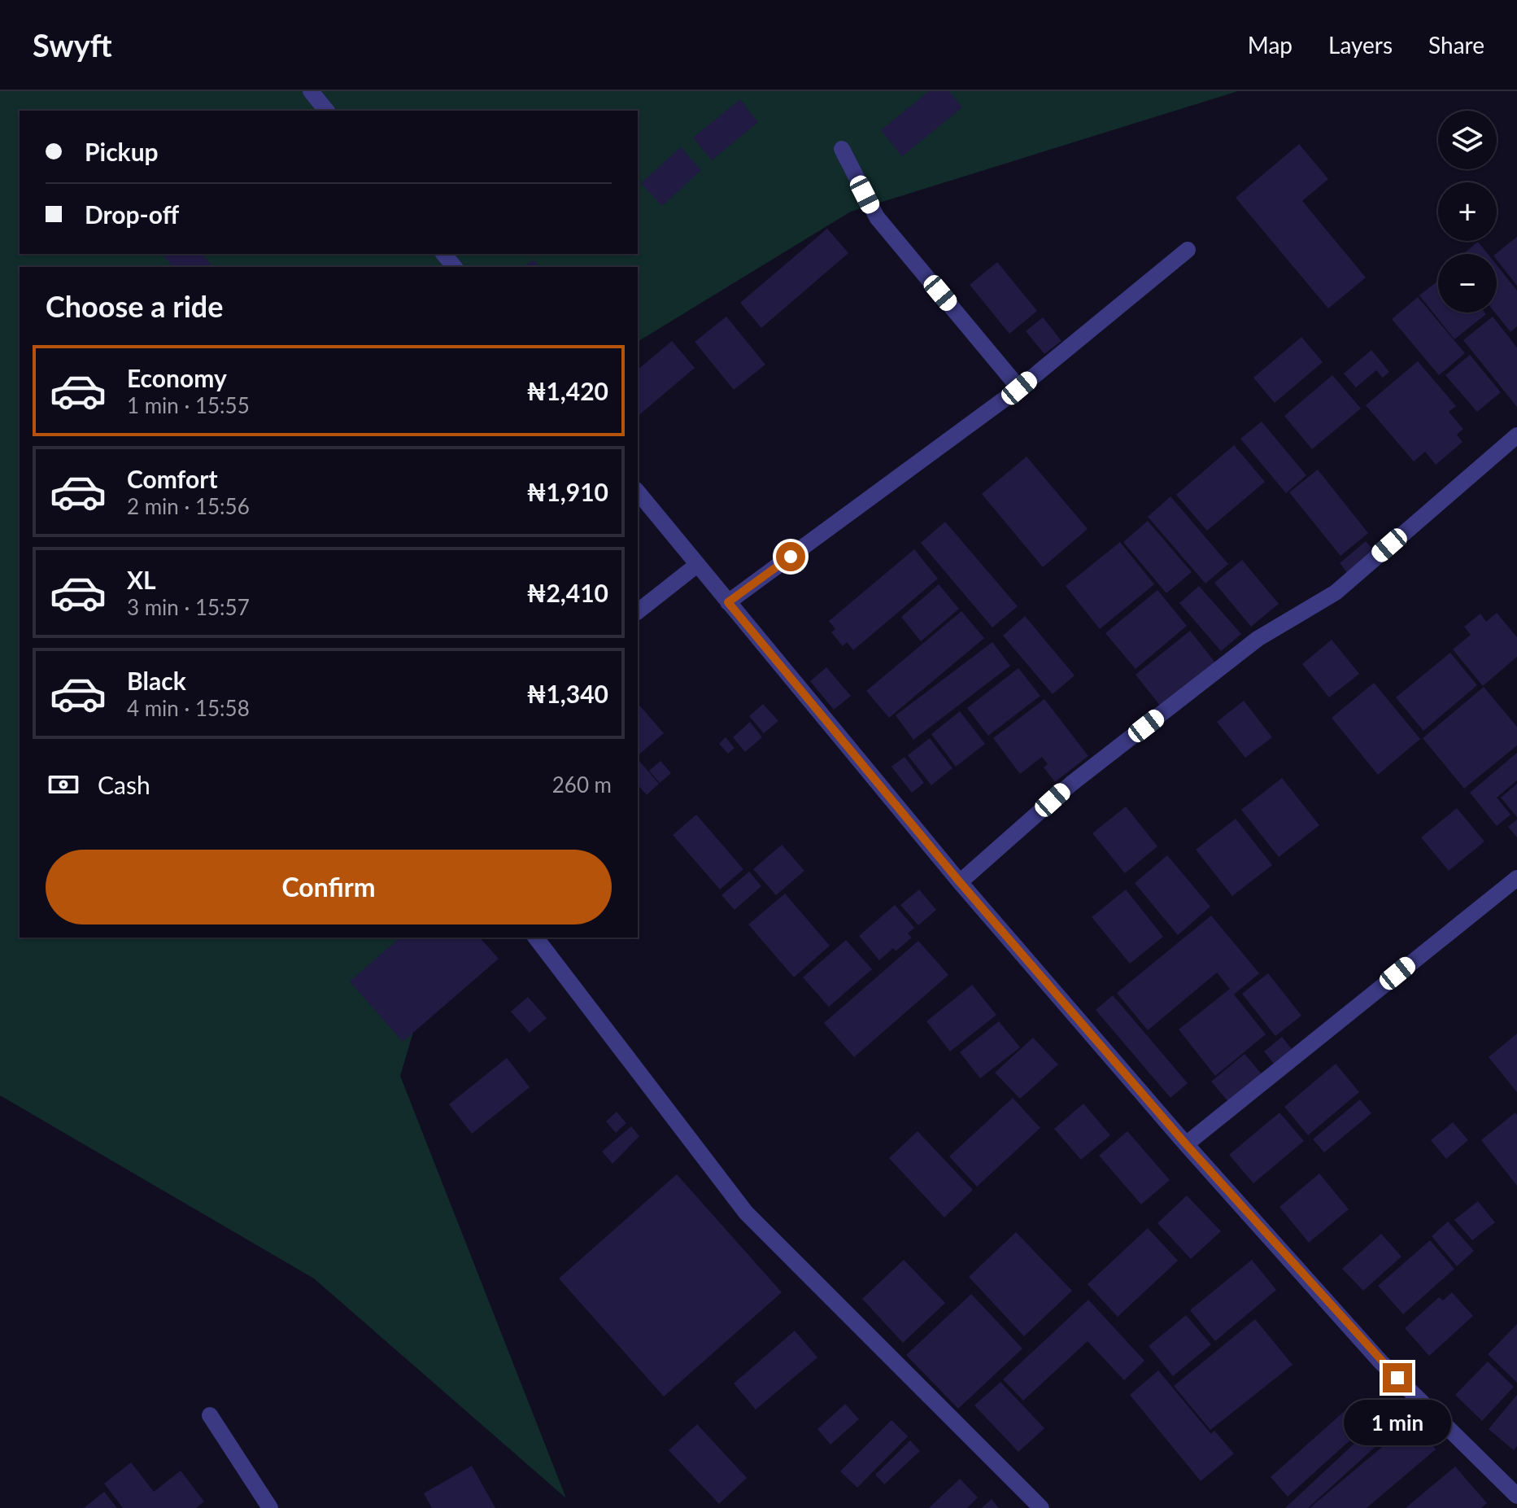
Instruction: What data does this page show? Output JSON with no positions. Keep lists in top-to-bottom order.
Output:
{
  "page": {
    "header": "Swyft",
    "nav": ["Map", "Layers", "Share"],
    "map_buttons": ["+", "−"],
    "banner": ["Pickup", "Drop-off"],
    "heading": "Choose a ride",
    "list": [
      {
        "name": "Economy",
        "note": "1 min · 15:55",
        "value": "₦1,420"
      },
      {
        "name": "Comfort",
        "note": "2 min · 15:56",
        "value": "₦1,910"
      },
      {
        "name": "XL",
        "note": "3 min · 15:57",
        "value": "₦2,410"
      },
      {
        "name": "Black",
        "note": "4 min · 15:58",
        "value": "₦1,340"
      }
    ],
    "pay": ["Cash", "260 m"],
    "buttons": "Confirm",
    "bubble": "1 min"
  }
}
